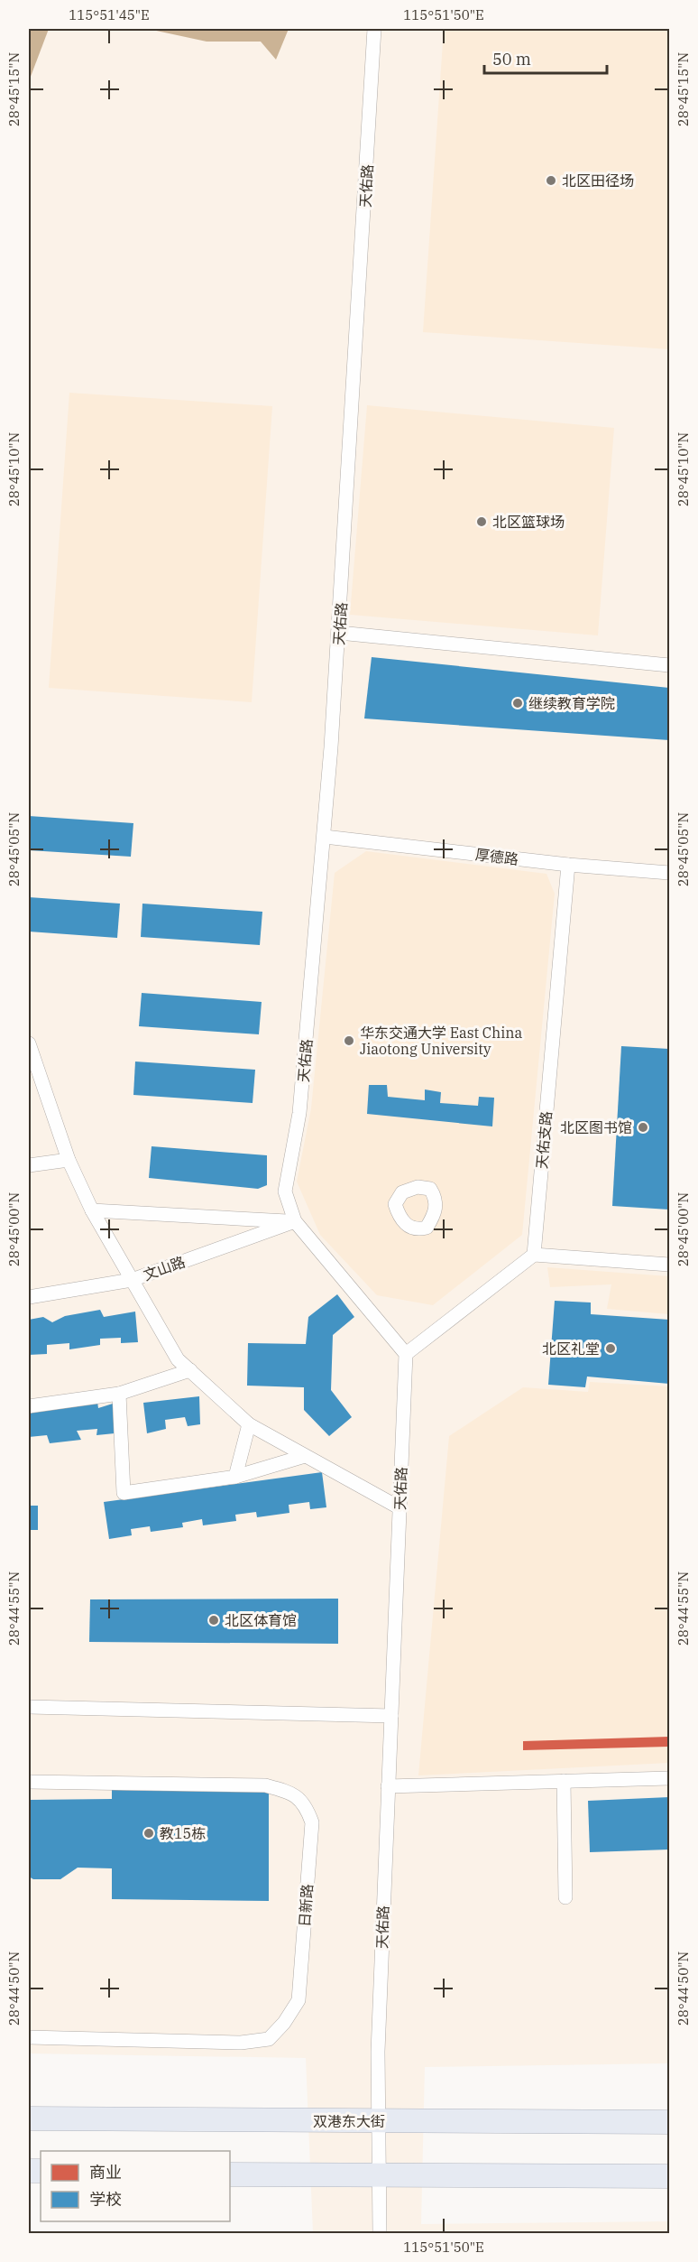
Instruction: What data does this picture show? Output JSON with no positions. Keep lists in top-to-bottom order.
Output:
{
  "streets": {
    "main road": ["双港东大街"],
    "street": [
      "天佑路",
      "厚德路",
      "天佑支路",
      "文山路",
      "日新路"
    ]
  },
  "crossings": [
    ["天佑路", "厚德路"],
    ["天佑路", "文山路"],
    ["天佑路", "双港东大街"],
    ["厚德路", "天佑支路"]
  ],
  "places": [
    "北区田径场",
    "北区篮球场",
    "继续教育学院",
    "华东交通大学 East China Jiaotong University",
    "北区图书馆",
    "北区礼堂",
    "北区体育馆",
    "教15栋"
  ],
  "legend": ["商业", "学校"],
  "scale_bar": "50 m",
  "coordinates": [
    "115°51'45\"E",
    "115°51'50\"E",
    "28°45'15\"N",
    "28°45'10\"N",
    "28°45'05\"N",
    "28°45'00\"N",
    "28°44'55\"N",
    "28°44'50\"N"
  ]
}
